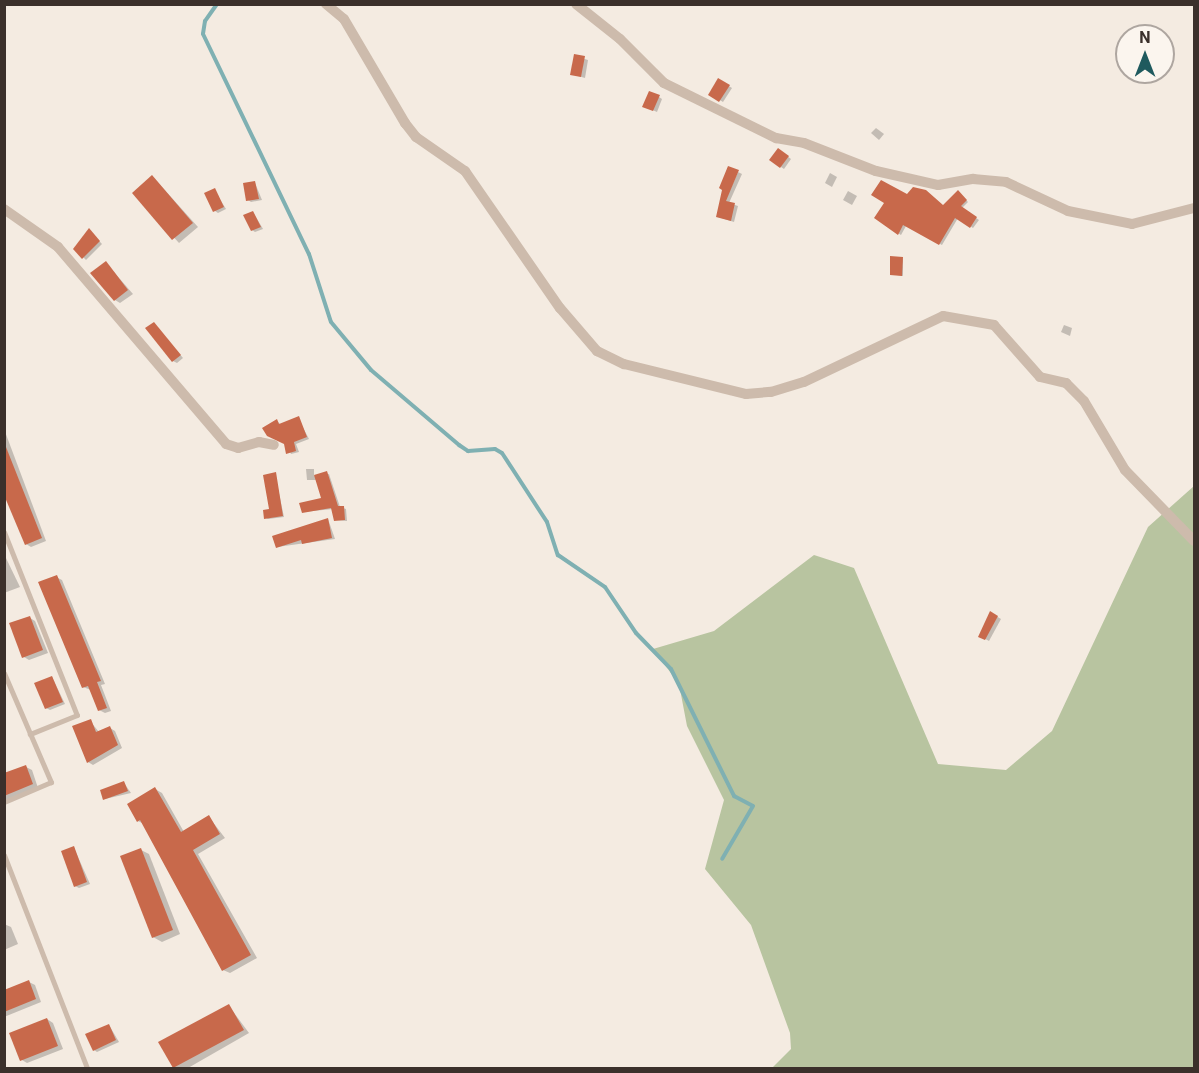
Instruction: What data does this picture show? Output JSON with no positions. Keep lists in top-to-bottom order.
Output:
{
  "north": "top"
}
